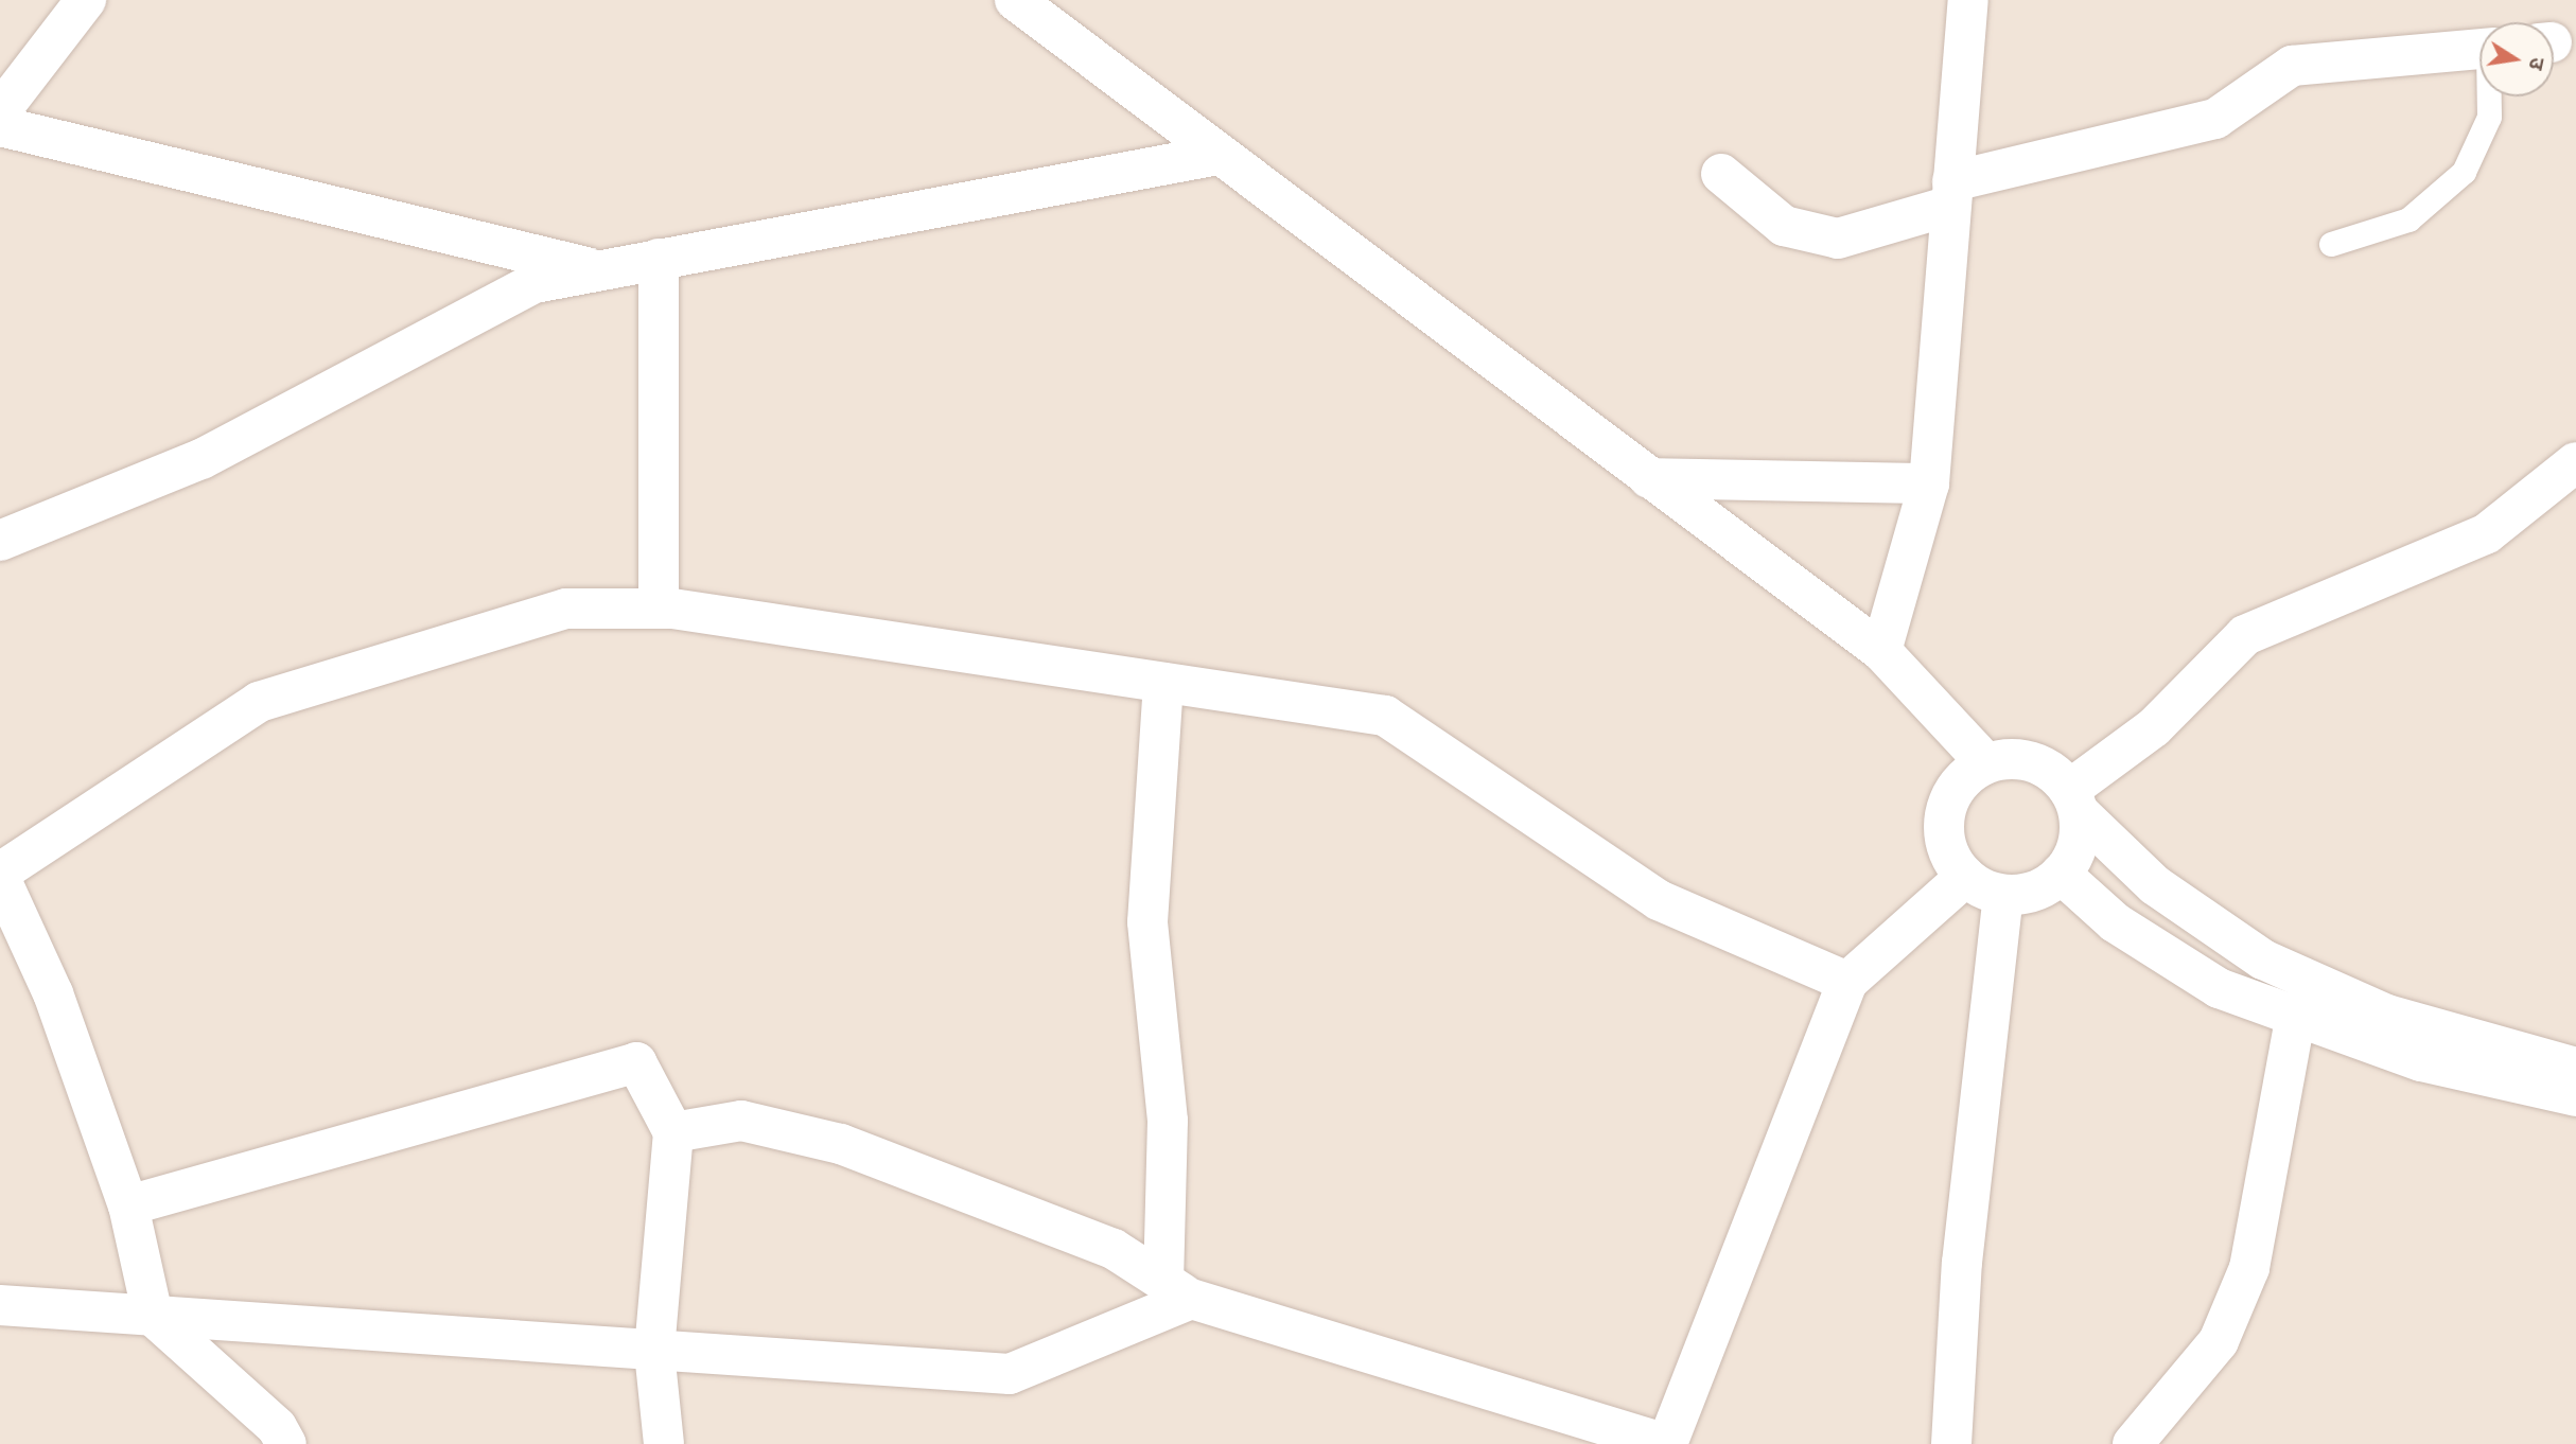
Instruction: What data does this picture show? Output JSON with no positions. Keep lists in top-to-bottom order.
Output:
{
  "north": "right"
}
